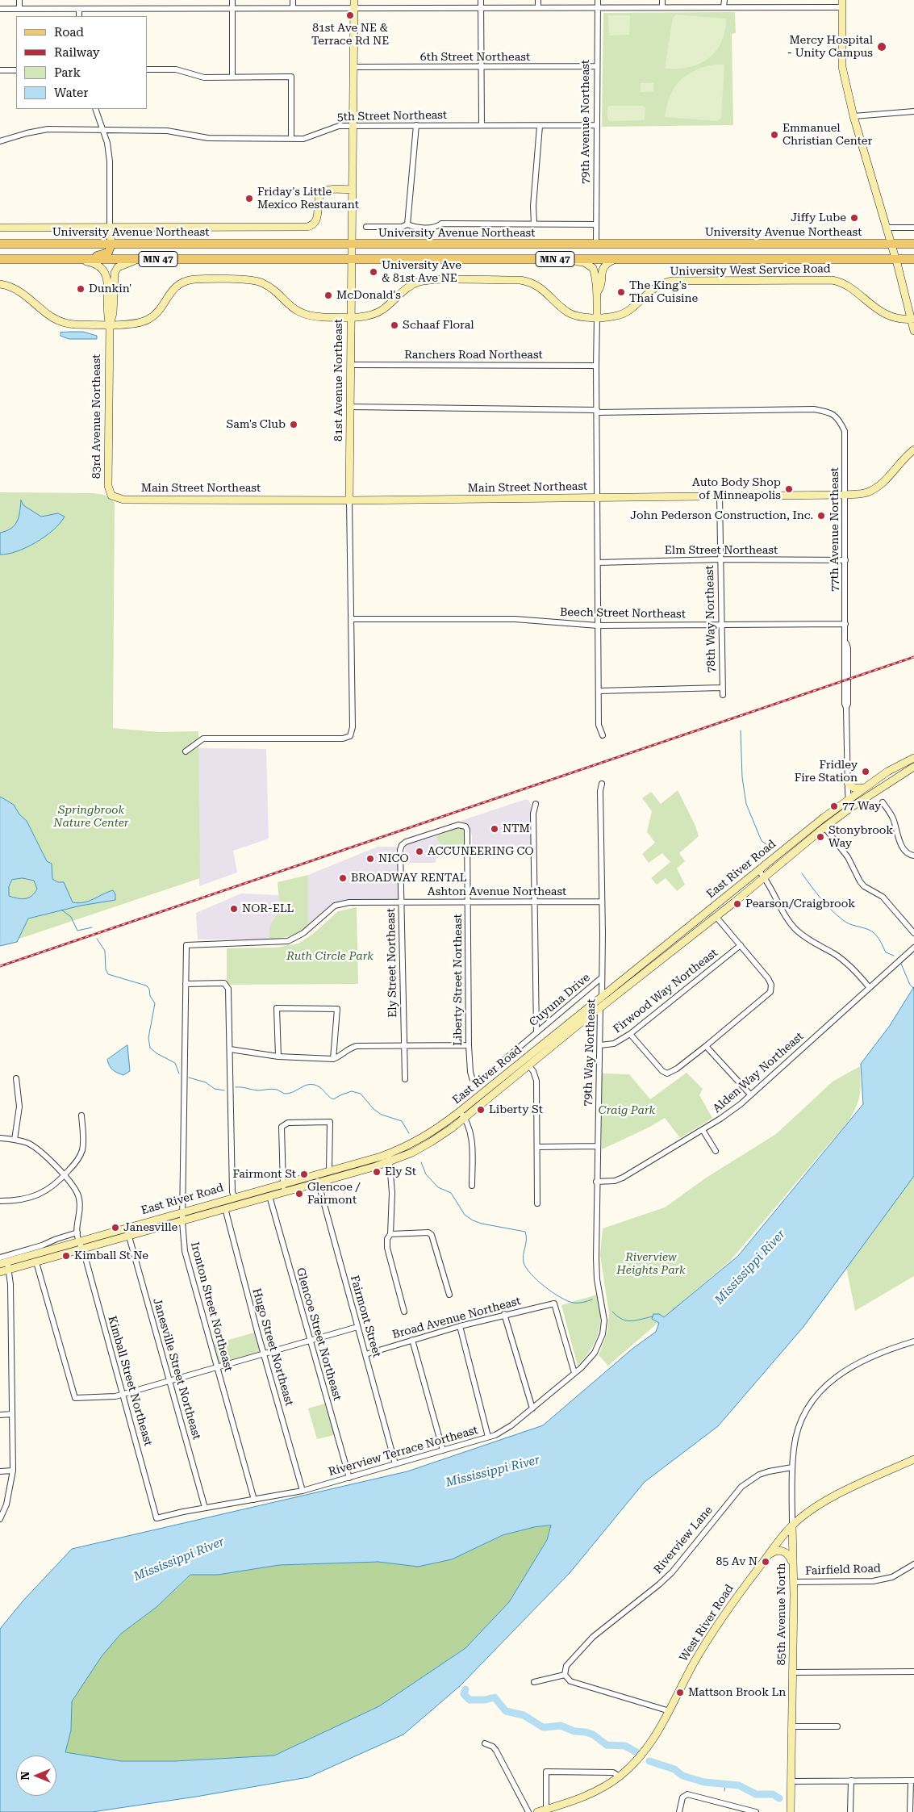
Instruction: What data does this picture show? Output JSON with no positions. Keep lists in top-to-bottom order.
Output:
{
  "streets": {
    "main road": ["University Avenue Northeast", "MN 47"],
    "street": [
      "6th Street Northeast",
      "5th Street Northeast",
      "79th Avenue Northeast",
      "University West Service Road",
      "Ranchers Road Northeast",
      "81st Avenue Northeast",
      "83rd Avenue Northeast",
      "Main Street Northeast",
      "77th Avenue Northeast",
      "Elm Street Northeast",
      "Beech Street Northeast",
      "78th Way Northeast",
      "East River Road",
      "Ashton Avenue Northeast",
      "Ely Street Northeast",
      "Liberty Street Northeast",
      "Firwood Way Northeast",
      "Cuyuna Drive",
      "79th Way Northeast",
      "Alden Way Northeast",
      "Ironton Street Northeast",
      "Fairmont Street",
      "Broad Avenue Northeast",
      "Glencoe Street Northeast",
      "Hugo Street Northeast",
      "Janesville Street Northeast",
      "Kimball Street Northeast",
      "Riverview Terrace Northeast",
      "Riverview Lane",
      "Fairfield Road",
      "85th Avenue North",
      "West River Road"
    ]
  },
  "crossings": [
    ["6th Street Northeast", "79th Avenue Northeast"],
    ["6th Street Northeast", "81st Avenue Northeast"],
    ["5th Street Northeast", "79th Avenue Northeast"],
    ["5th Street Northeast", "81st Avenue Northeast"],
    ["79th Avenue Northeast", "University Avenue Northeast"],
    ["University Avenue Northeast", "81st Avenue Northeast"],
    ["MN 47", "81st Avenue Northeast"],
    ["MN 47", "83rd Avenue Northeast"],
    ["University West Service Road", "81st Avenue Northeast"],
    ["University West Service Road", "83rd Avenue Northeast"],
    ["Ranchers Road Northeast", "81st Avenue Northeast"],
    ["81st Avenue Northeast", "Main Street Northeast"],
    ["81st Avenue Northeast", "Beech Street Northeast"],
    ["83rd Avenue Northeast", "Main Street Northeast"],
    ["Main Street Northeast", "77th Avenue Northeast"],
    ["Main Street Northeast", "78th Way Northeast"],
    ["77th Avenue Northeast", "Elm Street Northeast"],
    ["77th Avenue Northeast", "Beech Street Northeast"],
    ["77th Avenue Northeast", "East River Road"],
    ["Elm Street Northeast", "78th Way Northeast"],
    ["Beech Street Northeast", "78th Way Northeast"],
    ["East River Road", "79th Way Northeast"],
    ["East River Road", "Ironton Street Northeast"],
    ["East River Road", "Fairmont Street"],
    ["East River Road", "Glencoe Street Northeast"],
    ["East River Road", "Hugo Street Northeast"],
    ["East River Road", "Janesville Street Northeast"],
    ["East River Road", "Kimball Street Northeast"],
    ["Ashton Avenue Northeast", "Ely Street Northeast"],
    ["Ashton Avenue Northeast", "Liberty Street Northeast"],
    ["Ashton Avenue Northeast", "79th Way Northeast"],
    ["Ashton Avenue Northeast", "Ironton Street Northeast"],
    ["Ely Street Northeast", "Liberty Street Northeast"],
    ["Liberty Street Northeast", "Cuyuna Drive"],
    ["Firwood Way Northeast", "79th Way Northeast"],
    ["Cuyuna Drive", "79th Way Northeast"],
    ["79th Way Northeast", "Alden Way Northeast"],
    ["79th Way Northeast", "Riverview Terrace Northeast"],
    ["Ironton Street Northeast", "Riverview Terrace Northeast"],
    ["Fairmont Street", "Broad Avenue Northeast"],
    ["Fairmont Street", "Riverview Terrace Northeast"],
    ["Broad Avenue Northeast", "Riverview Terrace Northeast"],
    ["Glencoe Street Northeast", "Riverview Terrace Northeast"],
    ["Hugo Street Northeast", "Riverview Terrace Northeast"],
    ["Janesville Street Northeast", "Riverview Terrace Northeast"],
    ["Kimball Street Northeast", "Riverview Terrace Northeast"],
    ["Riverview Lane", "85th Avenue North"],
    ["Fairfield Road", "85th Avenue North"],
    ["85th Avenue North", "West River Road"]
  ],
  "water": ["Mississippi River"],
  "parks": [
    "Springbrook Nature Center",
    "Ruth Circle Park",
    "Craig Park",
    "Riverview Heights Park"
  ],
  "places": [
    "81st Ave NE & Terrace Rd NE",
    "Mercy Hospital - Unity Campus",
    "Emmanuel Christian Center",
    "Friday's Little Mexico Restaurant",
    "Jiffy Lube",
    "University Ave & 81st Ave NE",
    "Dunkin'",
    "The King's Thai Cuisine",
    "McDonald's",
    "Schaaf Floral",
    "Sam's Club",
    "Auto Body Shop of Minneapolis",
    "John Pederson Construction, Inc.",
    "Fridley Fire Station",
    "77 Way",
    "NTM",
    "Stonybrook Way",
    "ACCUNEERING CO",
    "NICO",
    "BROADWAY RENTAL",
    "Pearson/Craigbrook",
    "NOR-ELL",
    "Liberty St",
    "Ely St",
    "Fairmont St",
    "Glencoe / Fairmont",
    "Janesville",
    "Kimball St Ne",
    "85 Av N",
    "Mattson Brook Ln"
  ],
  "legend": [
    "Road",
    "Railway",
    "Park",
    "Water"
  ],
  "north": "left"
}
